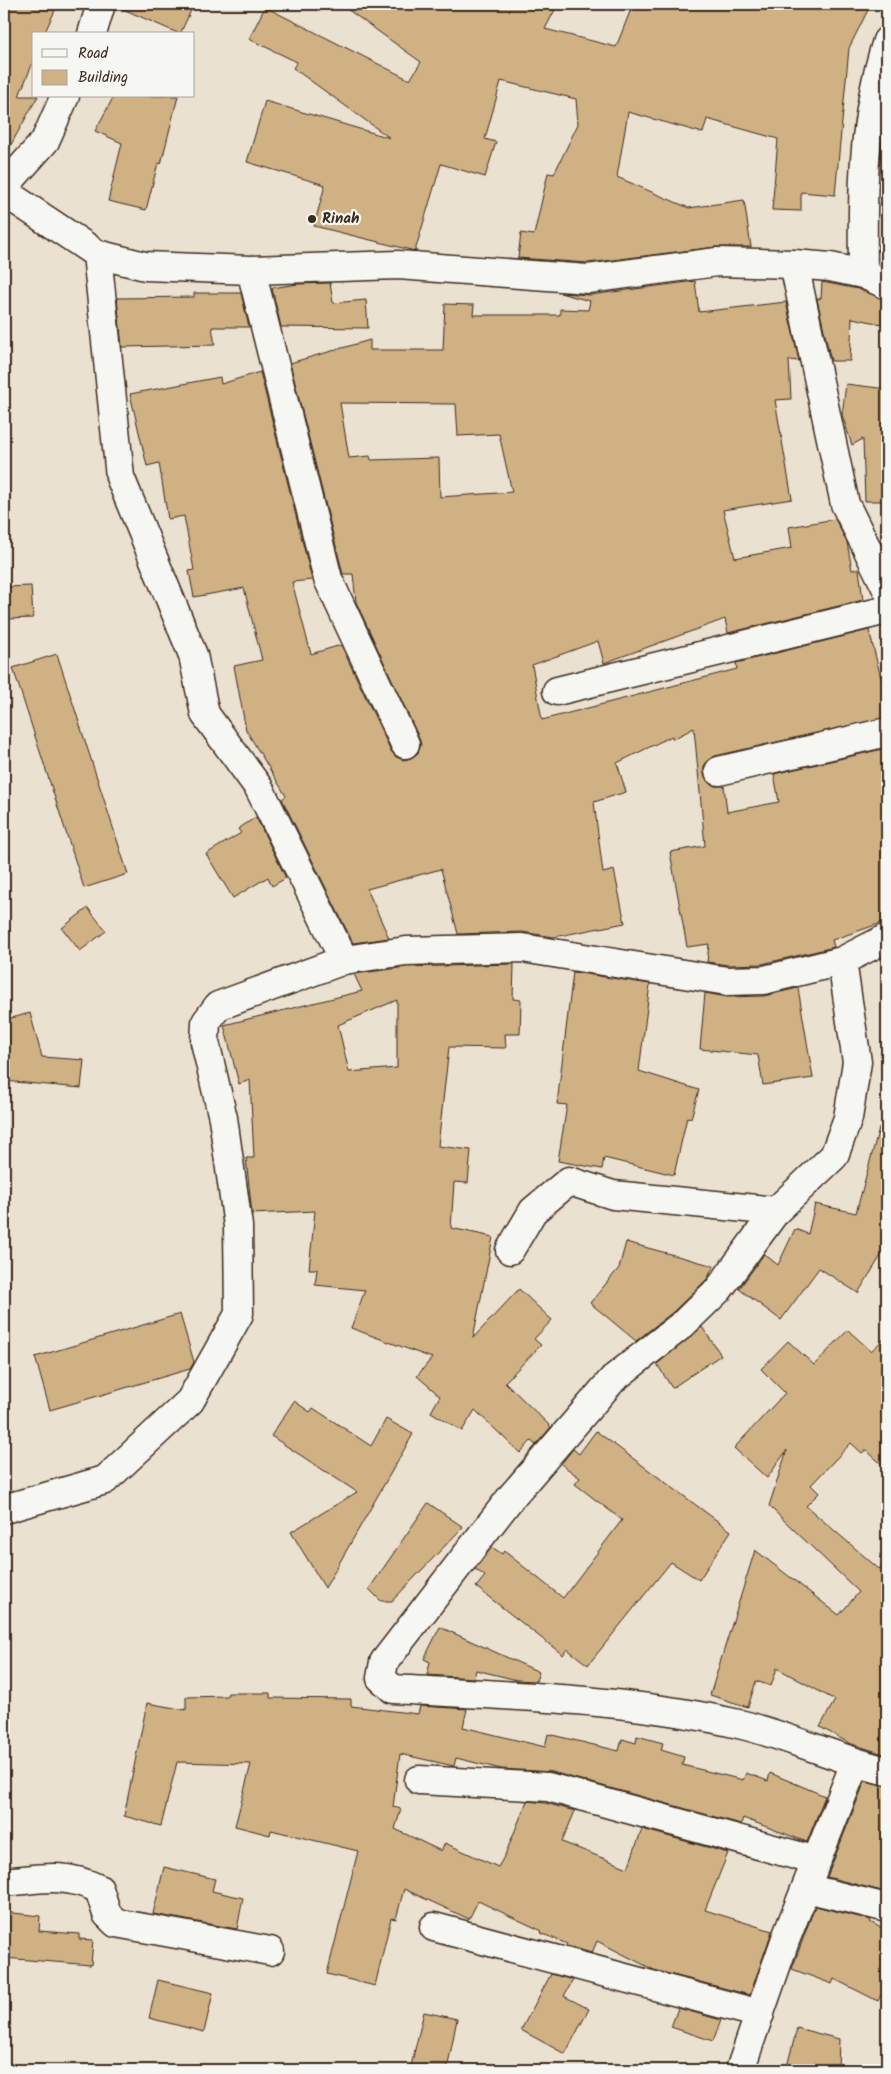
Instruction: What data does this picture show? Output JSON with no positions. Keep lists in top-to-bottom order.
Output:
{
  "places": ["Rinah"],
  "legend": ["Road", "Building"]
}
